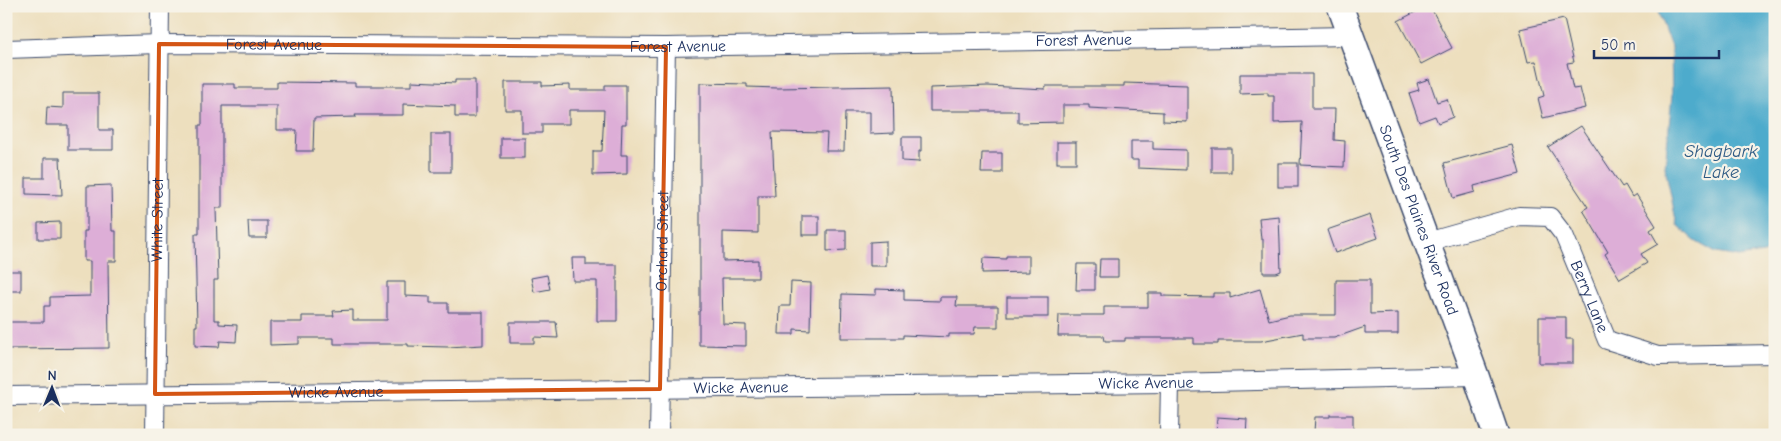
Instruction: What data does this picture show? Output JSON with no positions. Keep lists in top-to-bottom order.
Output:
{
  "streets": {
    "main road": ["South Des Plaines River Road"],
    "street": [
      "Forest Avenue",
      "White Street",
      "Orchard Street",
      "Berry Lane",
      "Wicke Avenue"
    ]
  },
  "crossings": [
    ["Forest Avenue", "South Des Plaines River Road"],
    ["Forest Avenue", "White Street"],
    ["Forest Avenue", "Orchard Street"],
    ["South Des Plaines River Road", "Berry Lane"],
    ["South Des Plaines River Road", "Wicke Avenue"],
    ["White Street", "Wicke Avenue"],
    ["Orchard Street", "Wicke Avenue"]
  ],
  "water": ["Shagbark Lake"],
  "scale_bar": "50 m",
  "north": "top"
}
